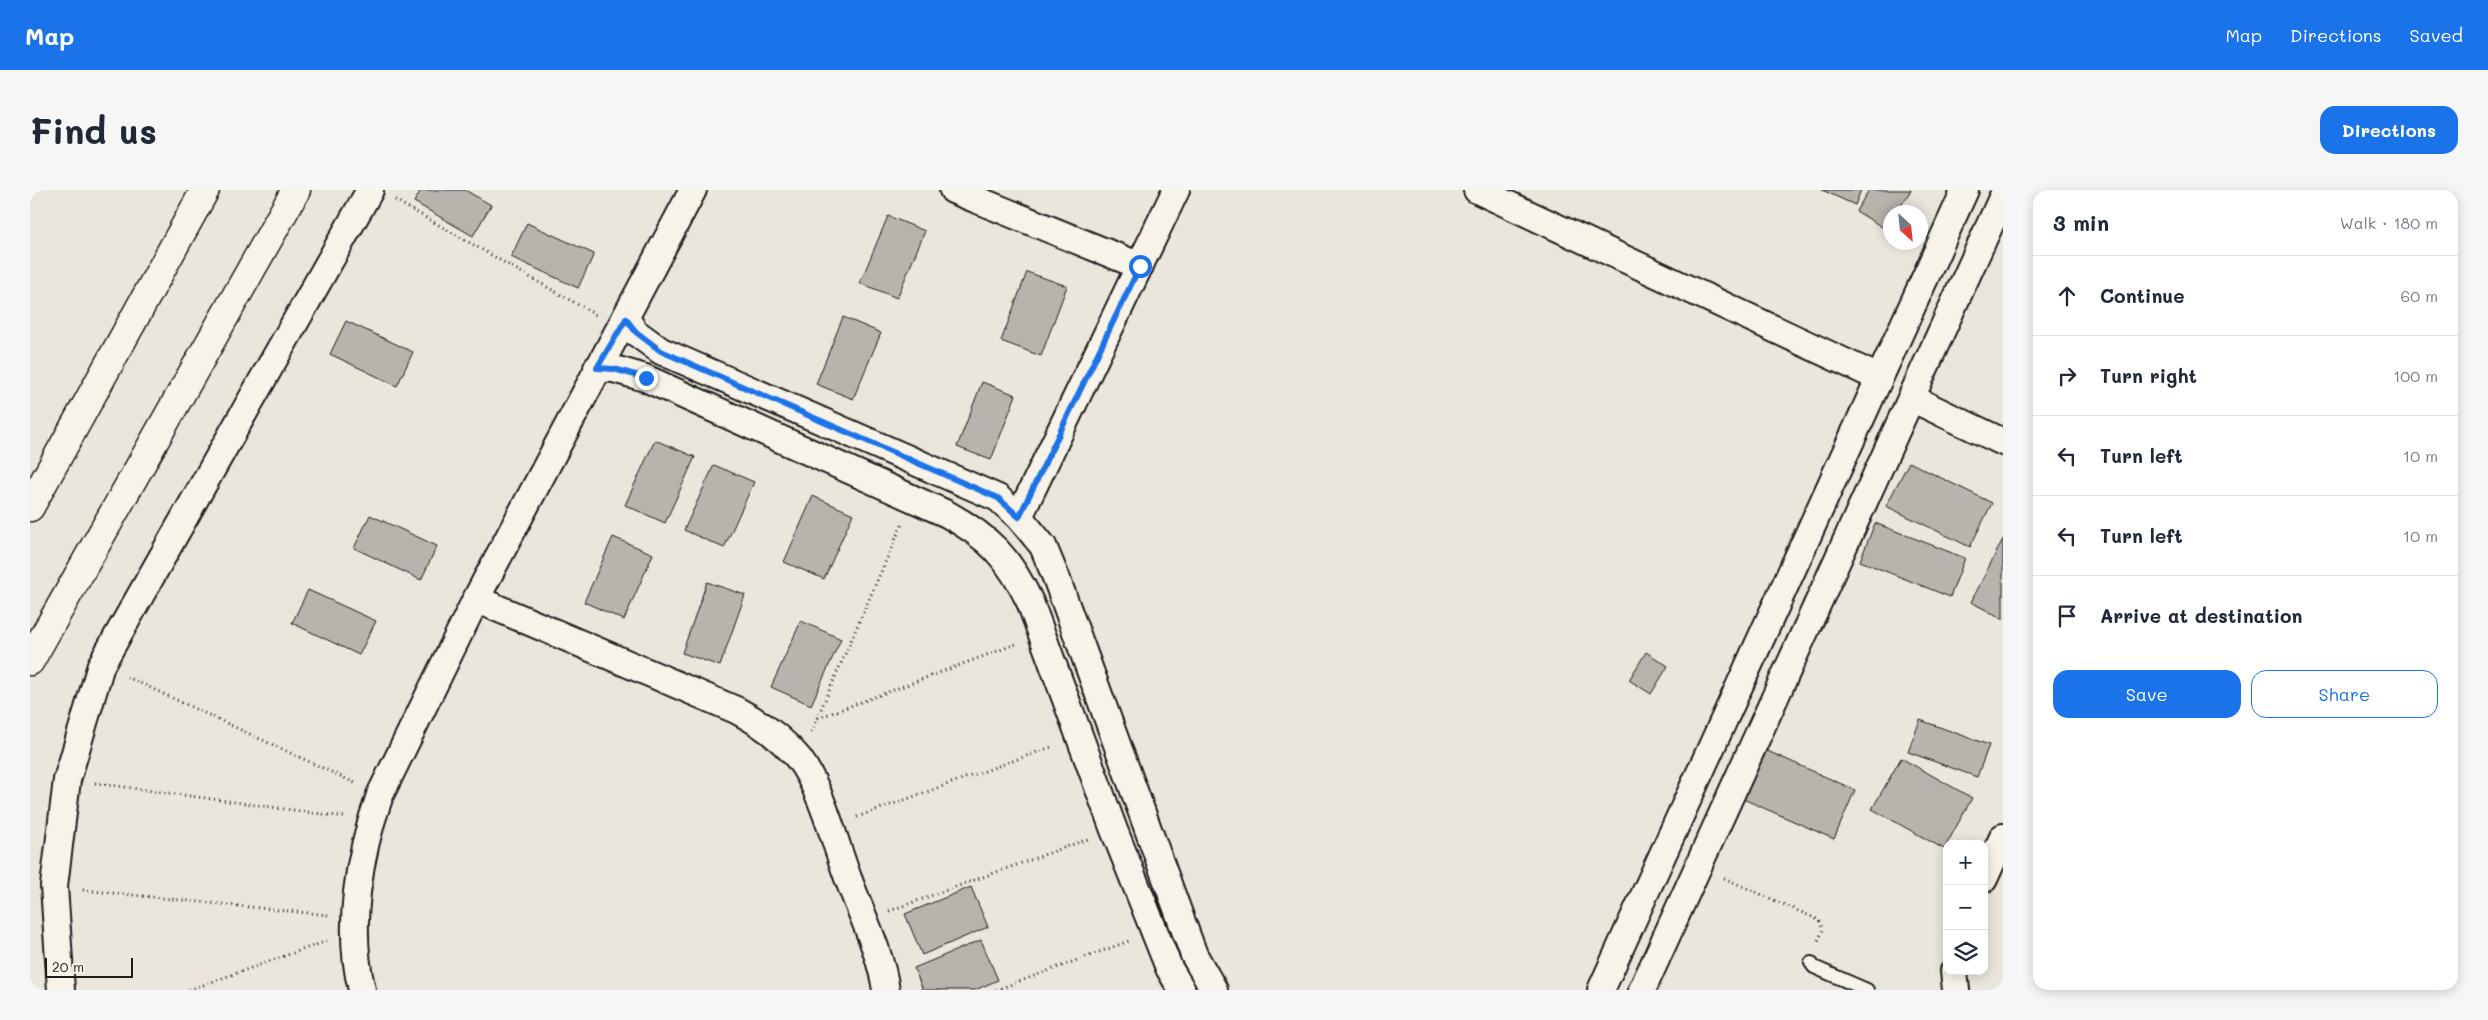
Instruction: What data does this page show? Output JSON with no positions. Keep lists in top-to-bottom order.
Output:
{
  "scale_bar": "20 m",
  "north": "bottom right",
  "page": {
    "header": "Map",
    "nav": ["Map", "Directions", "Saved"],
    "buttons": [
      "Directions",
      ["Save", "Share"]
    ],
    "title": "Find us",
    "heading": ["3 min", "Walk · 180 m"],
    "list": [
      ["Continue", "60 m"],
      ["Turn right", "100 m"],
      ["Turn left", "10 m"],
      ["Turn left", "10 m"],
      "Arrive at destination"
    ],
    "map_buttons": ["+", "−"],
    "scale": "20 m"
  }
}
